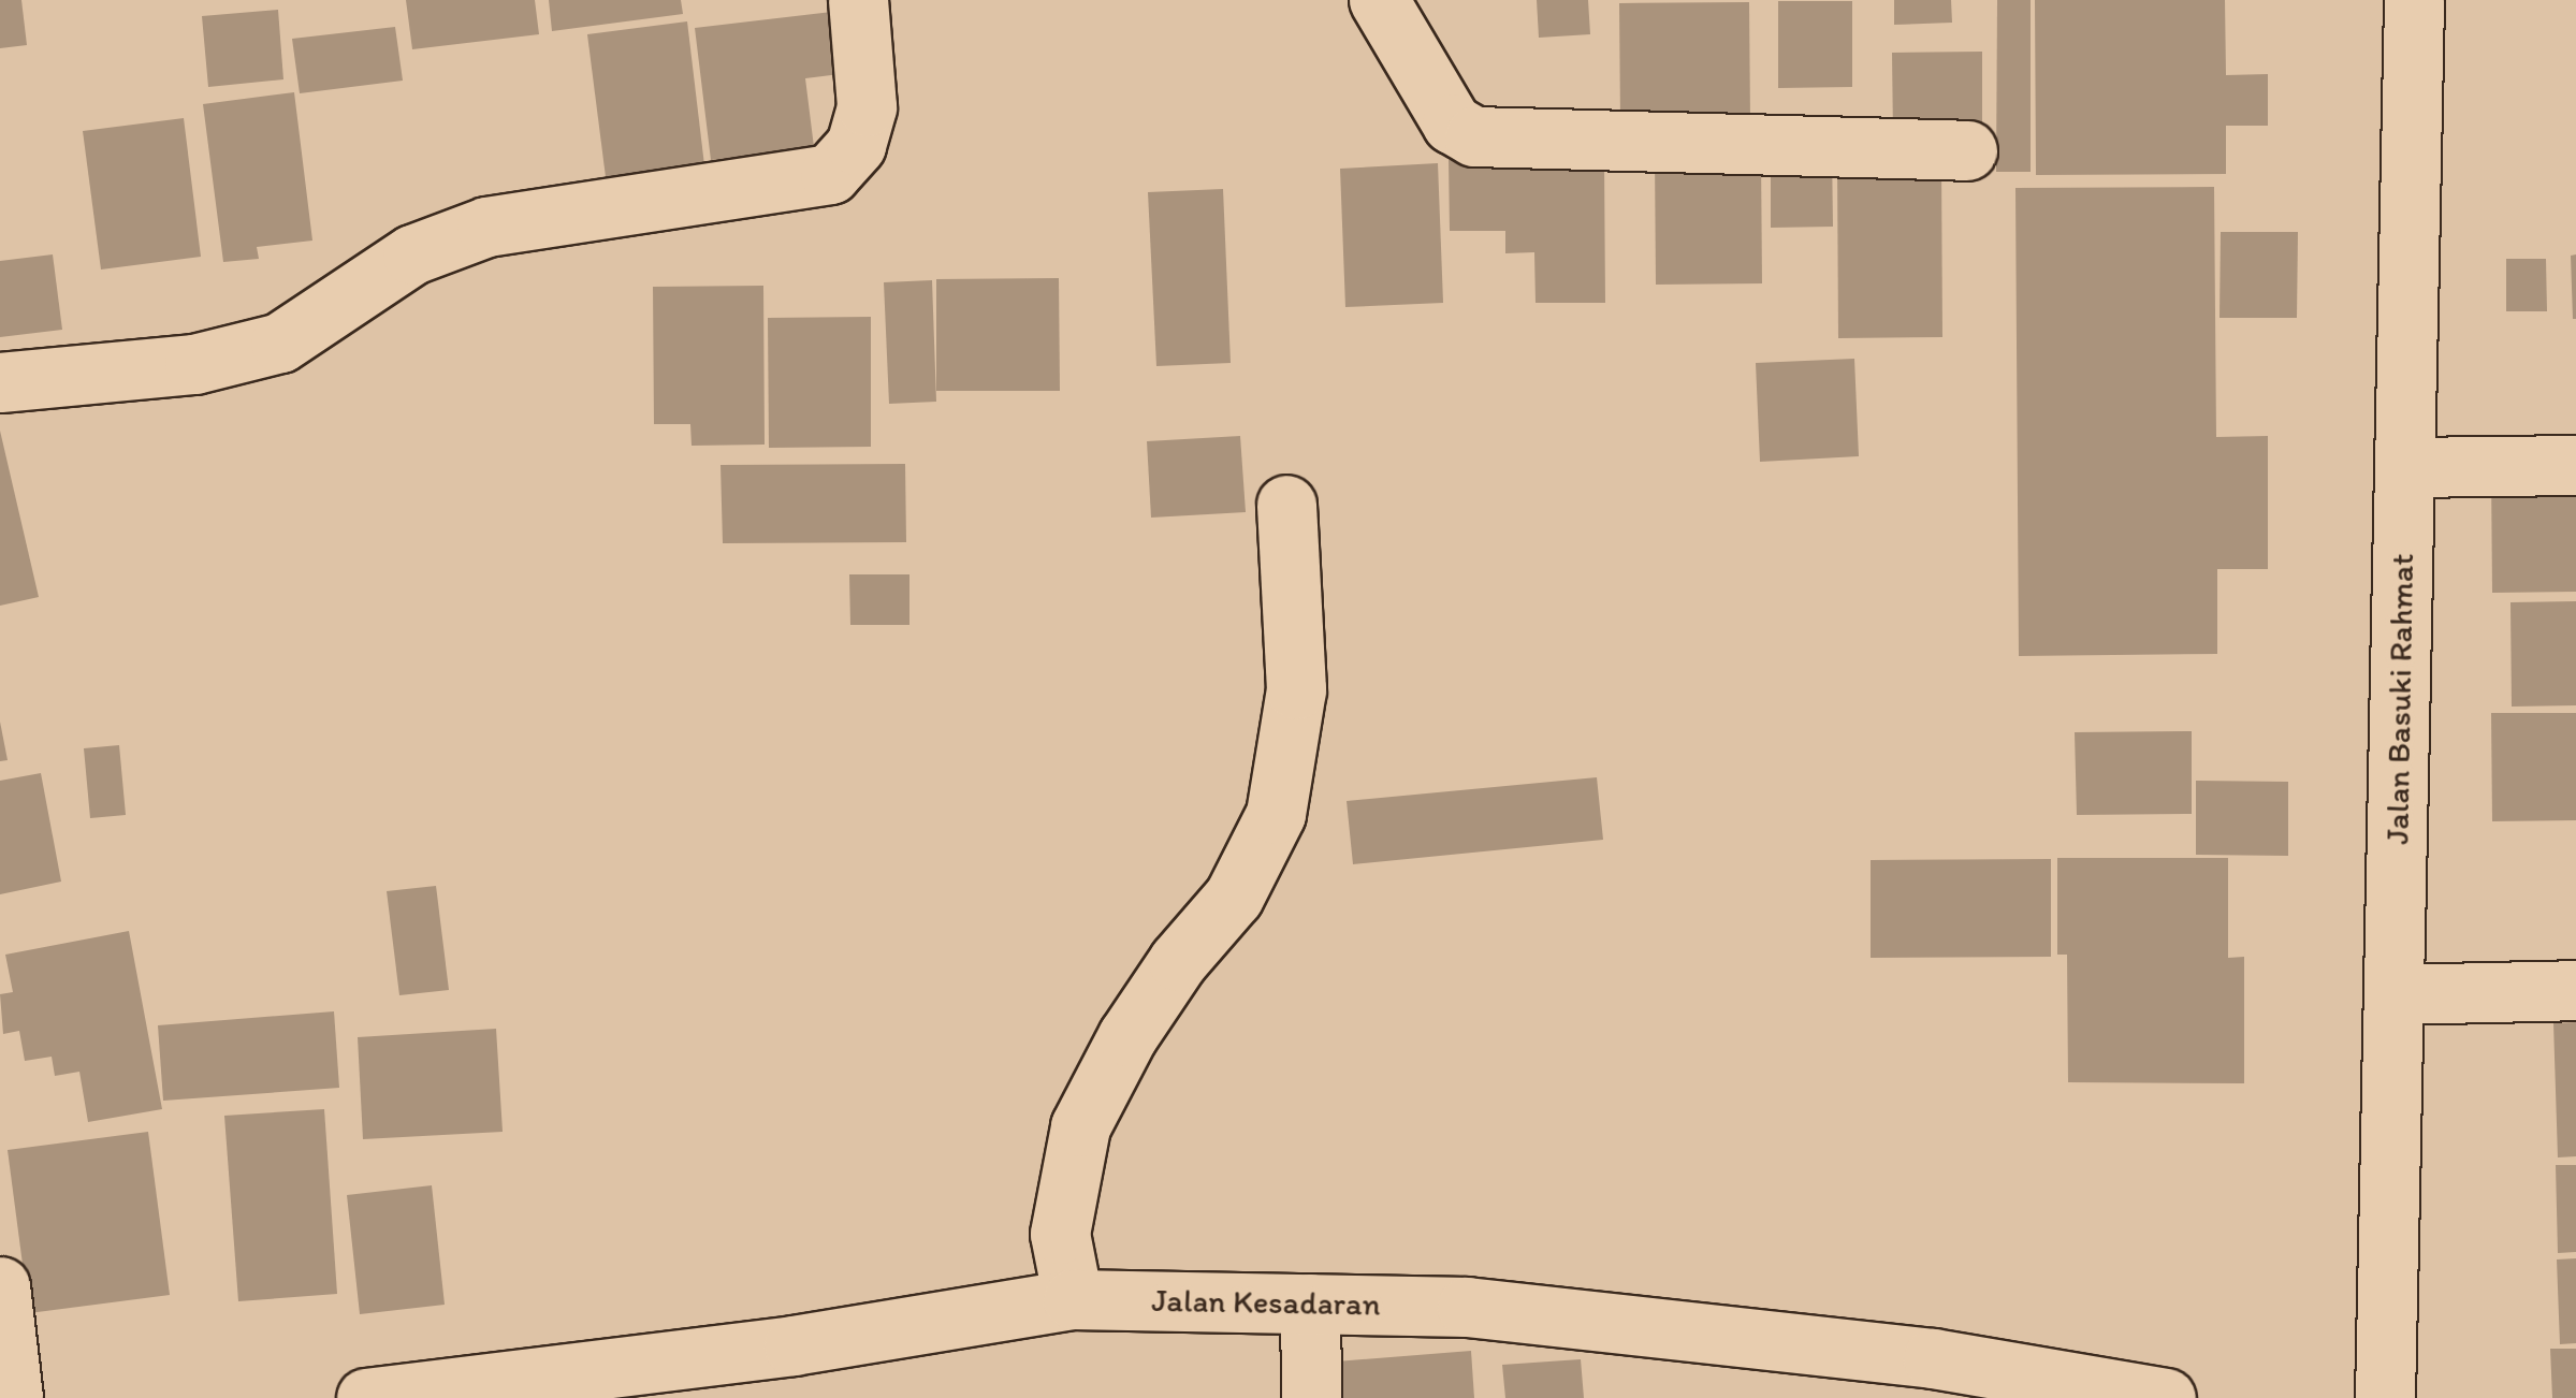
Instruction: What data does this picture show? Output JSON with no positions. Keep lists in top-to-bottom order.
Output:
{
  "streets": {
    "main road": ["Jalan Basuki Rahmat", "Jalan Kesadaran"]
  }
}
